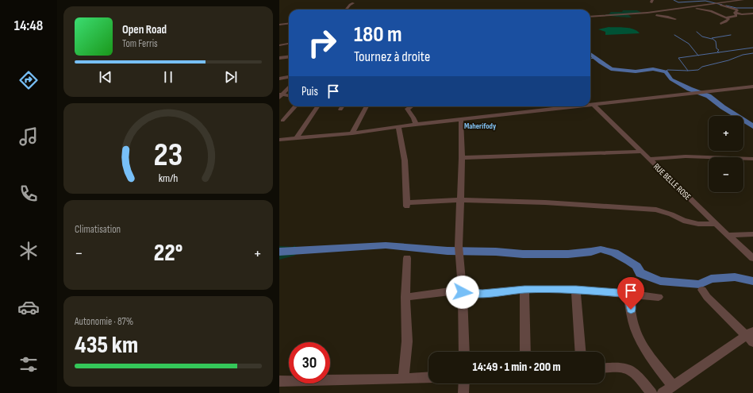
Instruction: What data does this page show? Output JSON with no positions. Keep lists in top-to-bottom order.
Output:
{
  "streets": {
    "street": ["RUE BELLE ROSE"]
  },
  "districts": ["Maherifody"],
  "page": {
    "tabs": "14:48",
    "turn": ["180 m", "Tournez à droite"],
    "song": ["Open Road", "Tom Ferris"],
    "then": "Puis",
    "map_buttons": ["+", "−"],
    "tile": [
      "Climatisation",
      ["Autonomie · 87%", "435 km"]
    ],
    "heat": ["−", "22°", "+"],
    "limit": "30",
    "trip": "14:49 · 1 min · 200 m",
    "gauge": ["23", "km/h"]
  }
}
